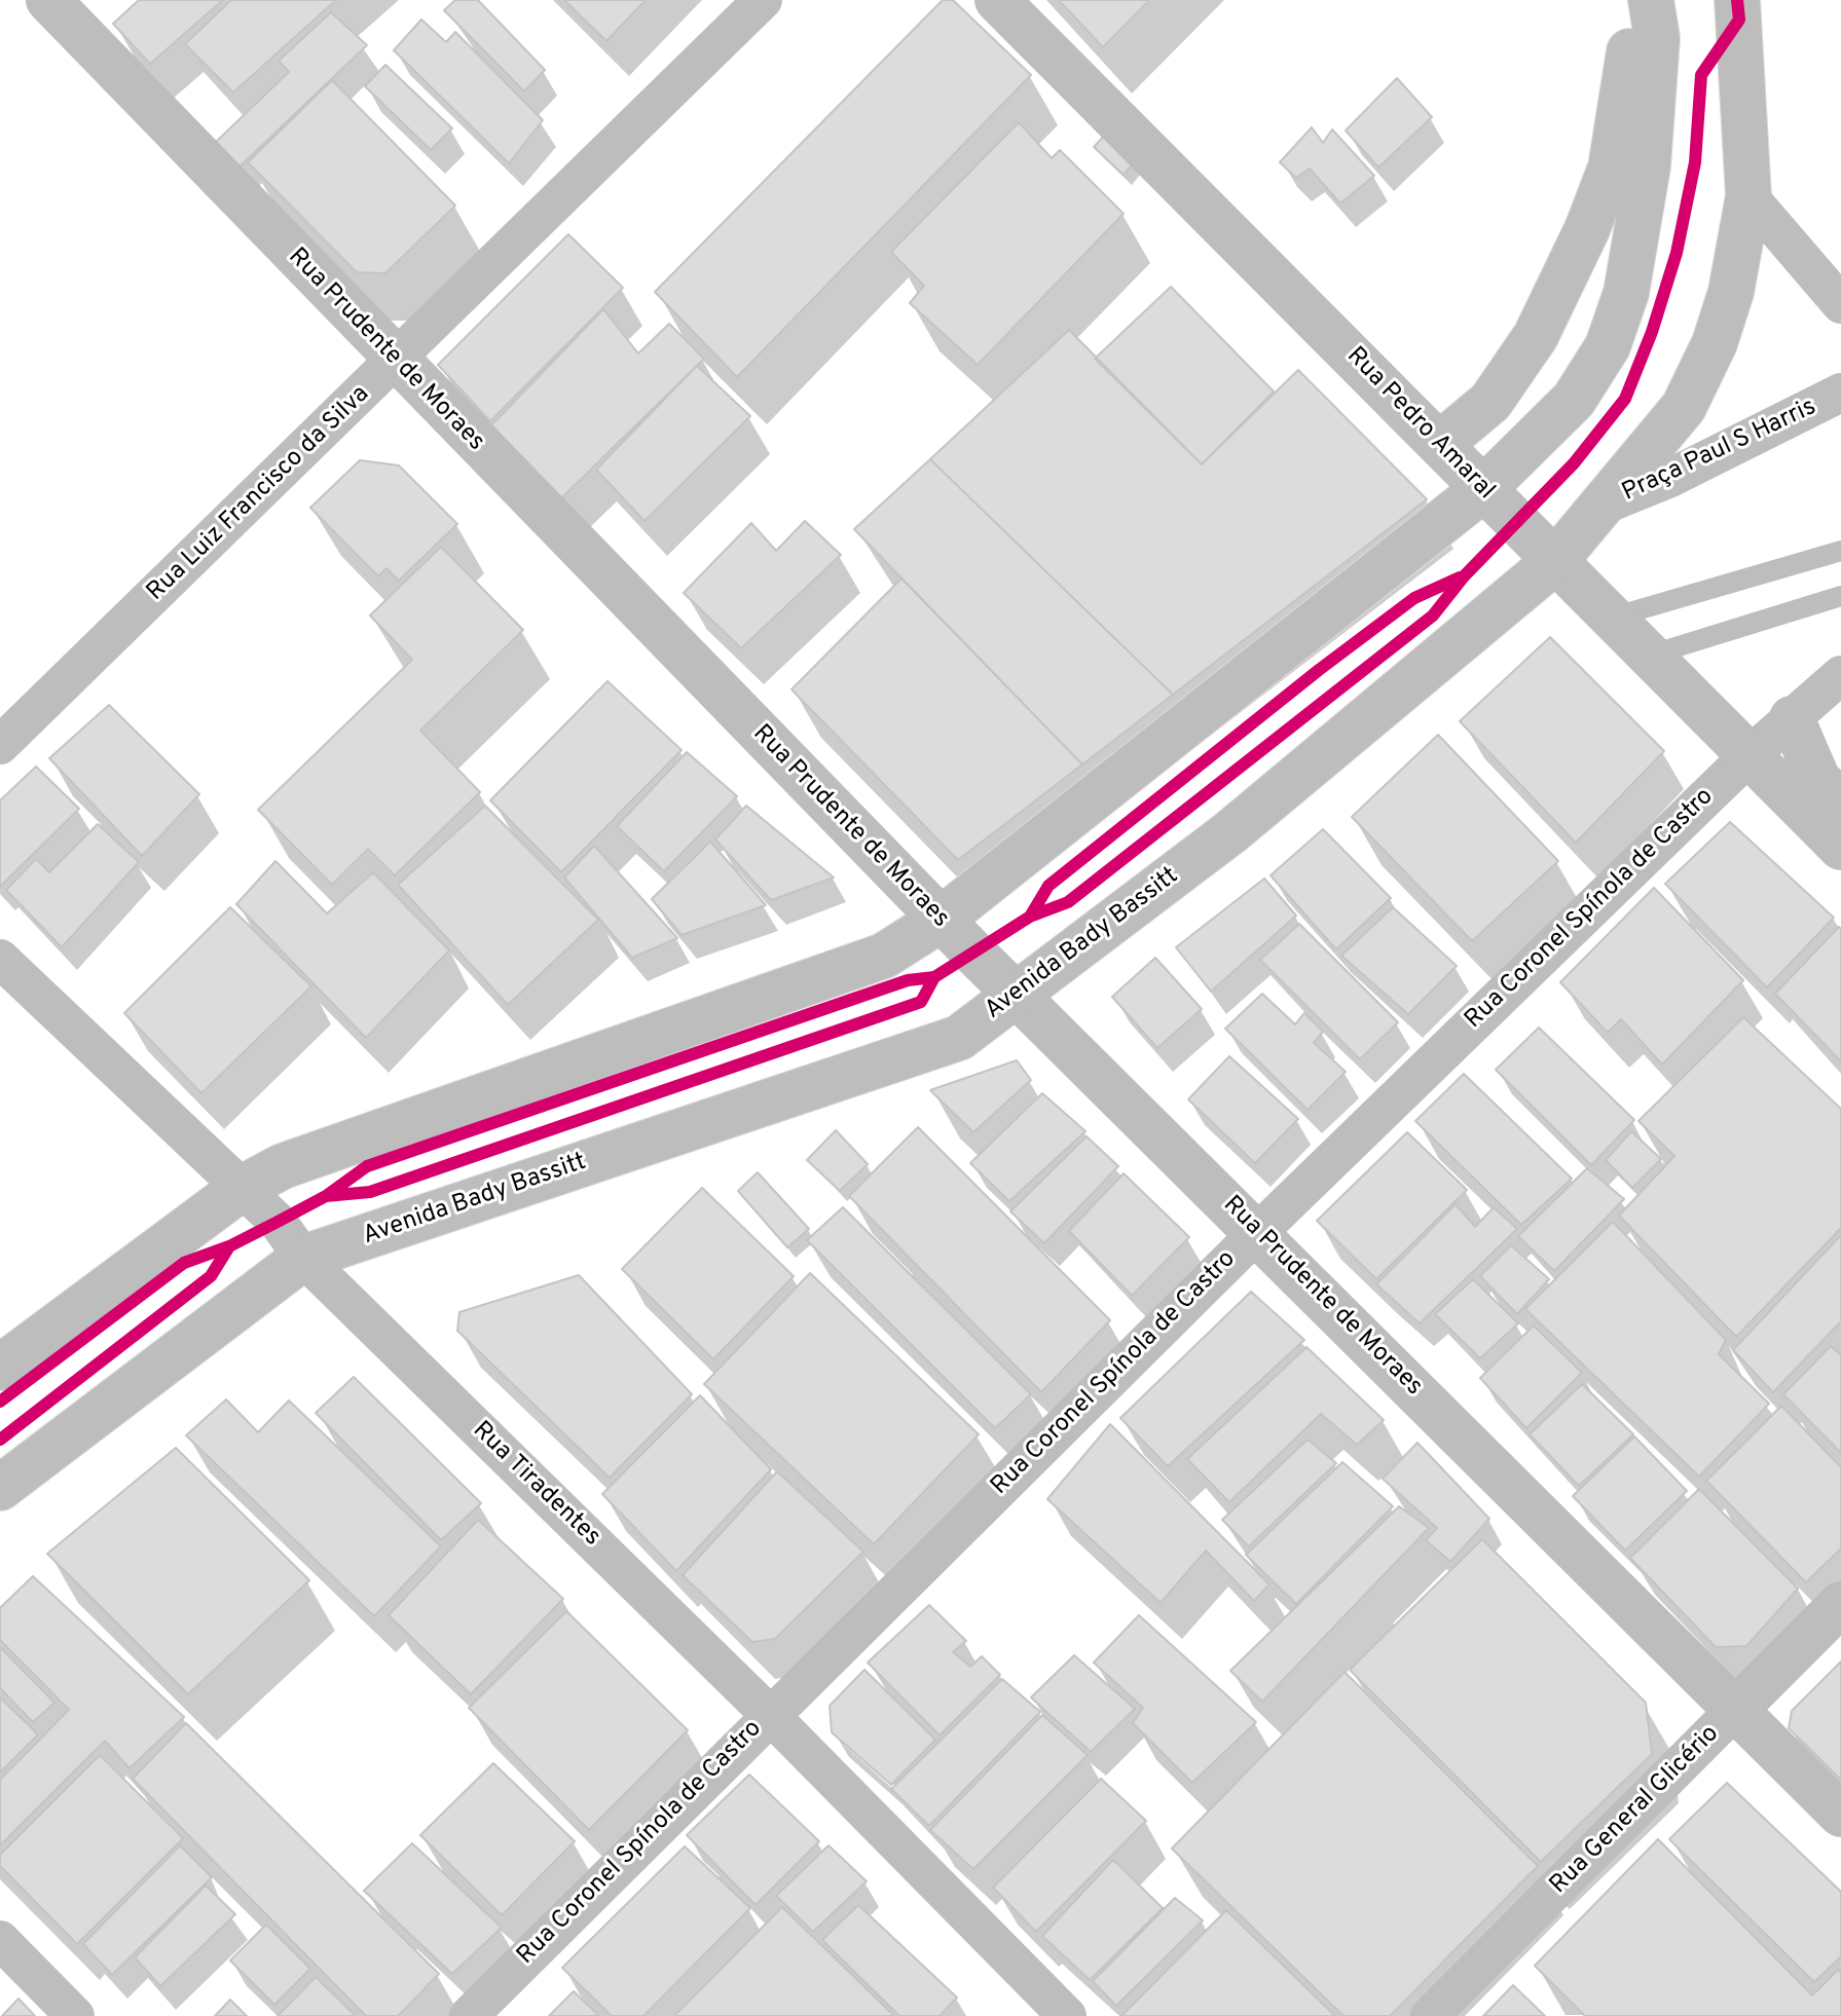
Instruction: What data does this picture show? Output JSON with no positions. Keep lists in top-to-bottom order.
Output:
{
  "streets": {
    "main road": [
      "Rua Prudente de Moraes",
      "Rua Pedro Amaral",
      "Avenida Bady Bassitt",
      "Rua General Glicério"
    ],
    "street": [
      "Praça Paul S Harris",
      "Rua Luiz Francisco da Silva",
      "Rua Coronel Spínola de Castro",
      "Rua Tiradentes"
    ]
  },
  "crossings": [
    ["Rua Prudente de Moraes", "Rua Luiz Francisco da Silva"],
    ["Rua Prudente de Moraes", "Rua Coronel Spínola de Castro"],
    ["Rua Prudente de Moraes", "Avenida Bady Bassitt"],
    ["Rua Prudente de Moraes", "Rua General Glicério"],
    ["Rua Pedro Amaral", "Rua Coronel Spínola de Castro"],
    ["Rua Pedro Amaral", "Avenida Bady Bassitt"],
    ["Praça Paul S Harris", "Avenida Bady Bassitt"],
    ["Rua Coronel Spínola de Castro", "Rua Tiradentes"],
    ["Avenida Bady Bassitt", "Rua Tiradentes"]
  ]
}
